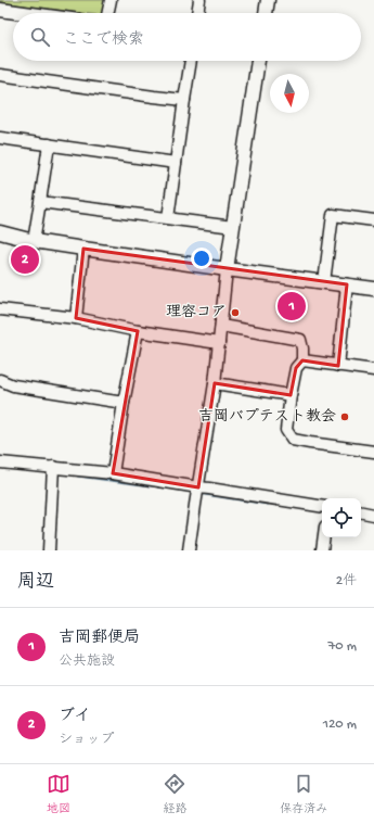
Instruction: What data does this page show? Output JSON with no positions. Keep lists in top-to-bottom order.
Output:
{
  "places": ["理容コア", "吉岡バプテスト教会"],
  "north": "bottom",
  "page": {
    "search": "ここで検索",
    "pins": ["2", "1"],
    "heading": ["周辺", "2件"],
    "list": [
      {
        "mark": "1",
        "name": "吉岡郵便局",
        "note": "公共施設",
        "value": "70 m"
      },
      {
        "mark": "2",
        "name": "ブイ",
        "note": "ショップ",
        "value": "120 m"
      }
    ],
    "nav": ["地図", "経路", "保存済み"]
  }
}
